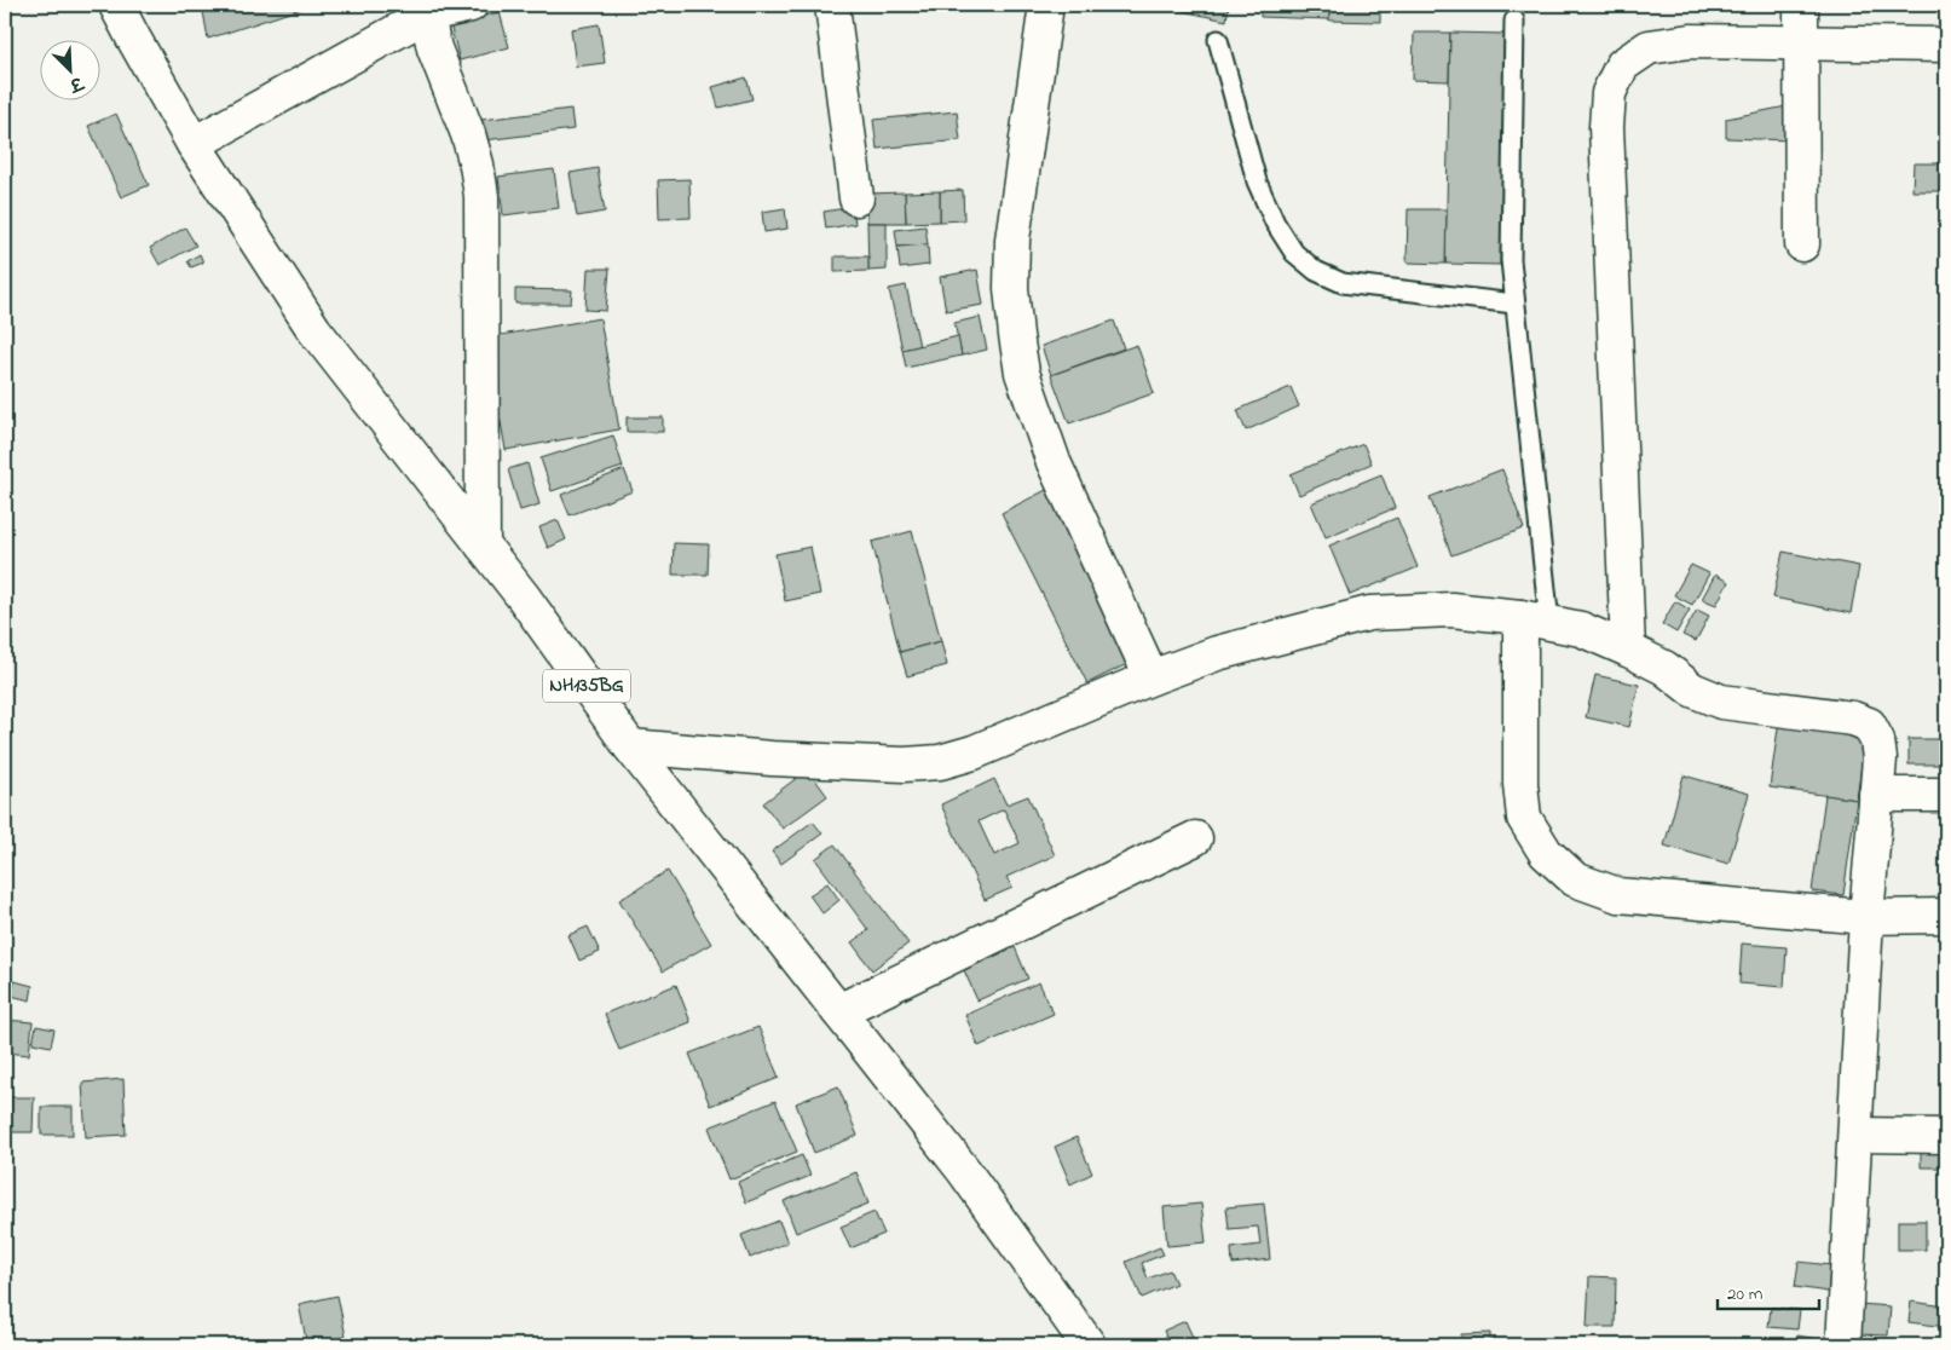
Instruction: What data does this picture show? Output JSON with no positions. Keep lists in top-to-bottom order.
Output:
{
  "streets": {
    "main road": ["NH135BG"]
  },
  "scale_bar": "20 m",
  "north": "bottom right"
}
